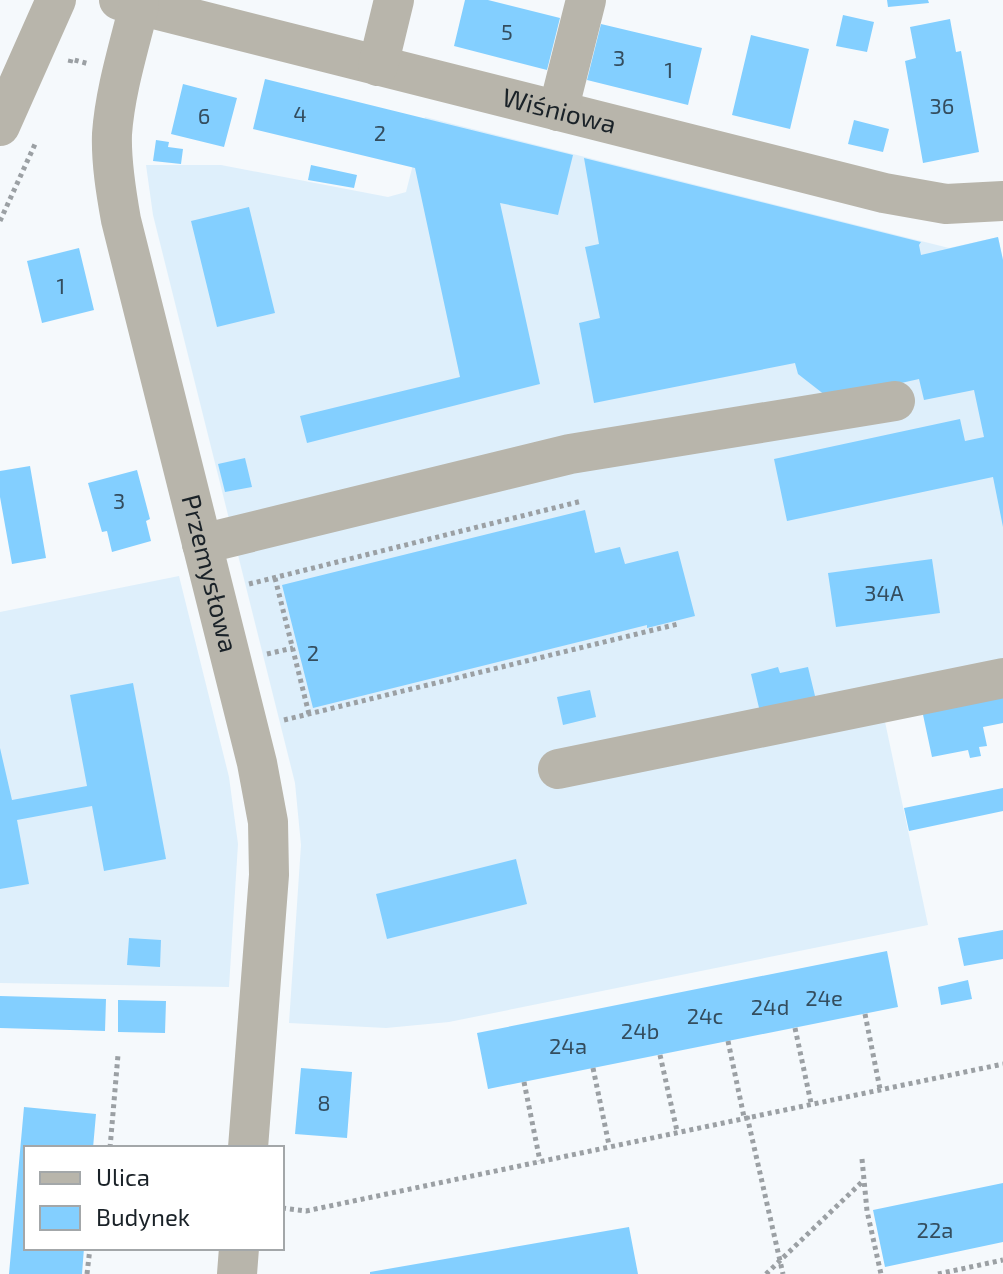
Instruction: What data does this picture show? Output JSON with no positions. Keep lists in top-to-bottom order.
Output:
{
  "streets": {
    "street": ["Wiśniowa", "Przemysłowa"]
  },
  "crossings": [
    ["Wiśniowa", "Przemysłowa"]
  ],
  "house_numbers": [
    "5",
    "3",
    "1",
    "36",
    "4",
    "6",
    "2",
    "1",
    "3",
    "34A",
    "2",
    "24e",
    "24d",
    "24c",
    "24b",
    "24a",
    "8",
    "22a"
  ],
  "legend": ["Ulica", "Budynek"]
}
